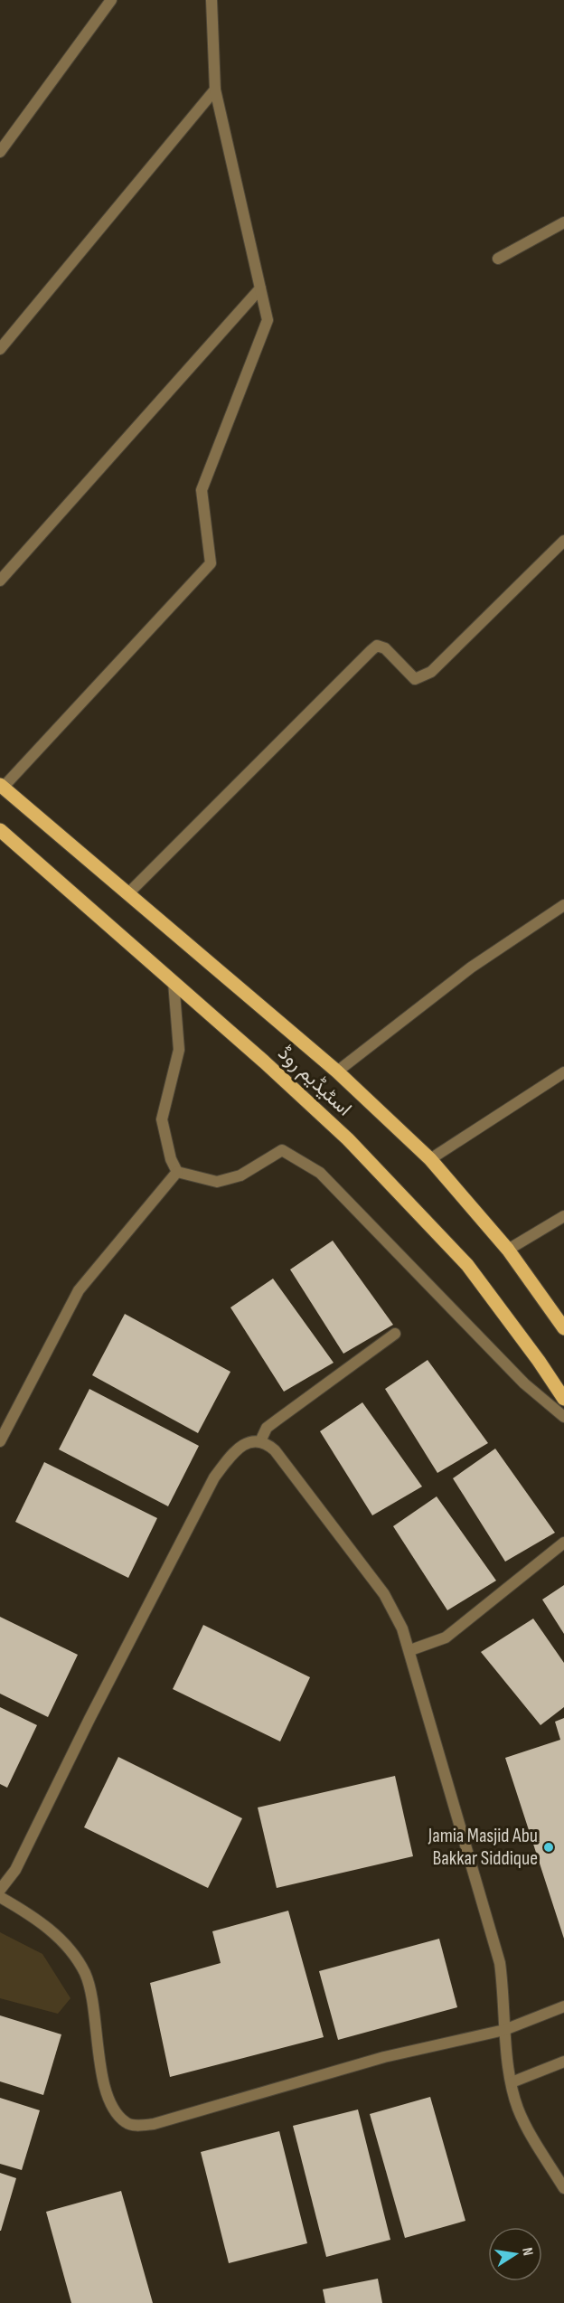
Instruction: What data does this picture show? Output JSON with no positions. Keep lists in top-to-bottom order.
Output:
{
  "streets": {
    "main road": ["اسٹیڈیم روڈ"]
  },
  "places": ["Jamia Masjid Abu Bakkar Siddique"],
  "north": "right"
}
